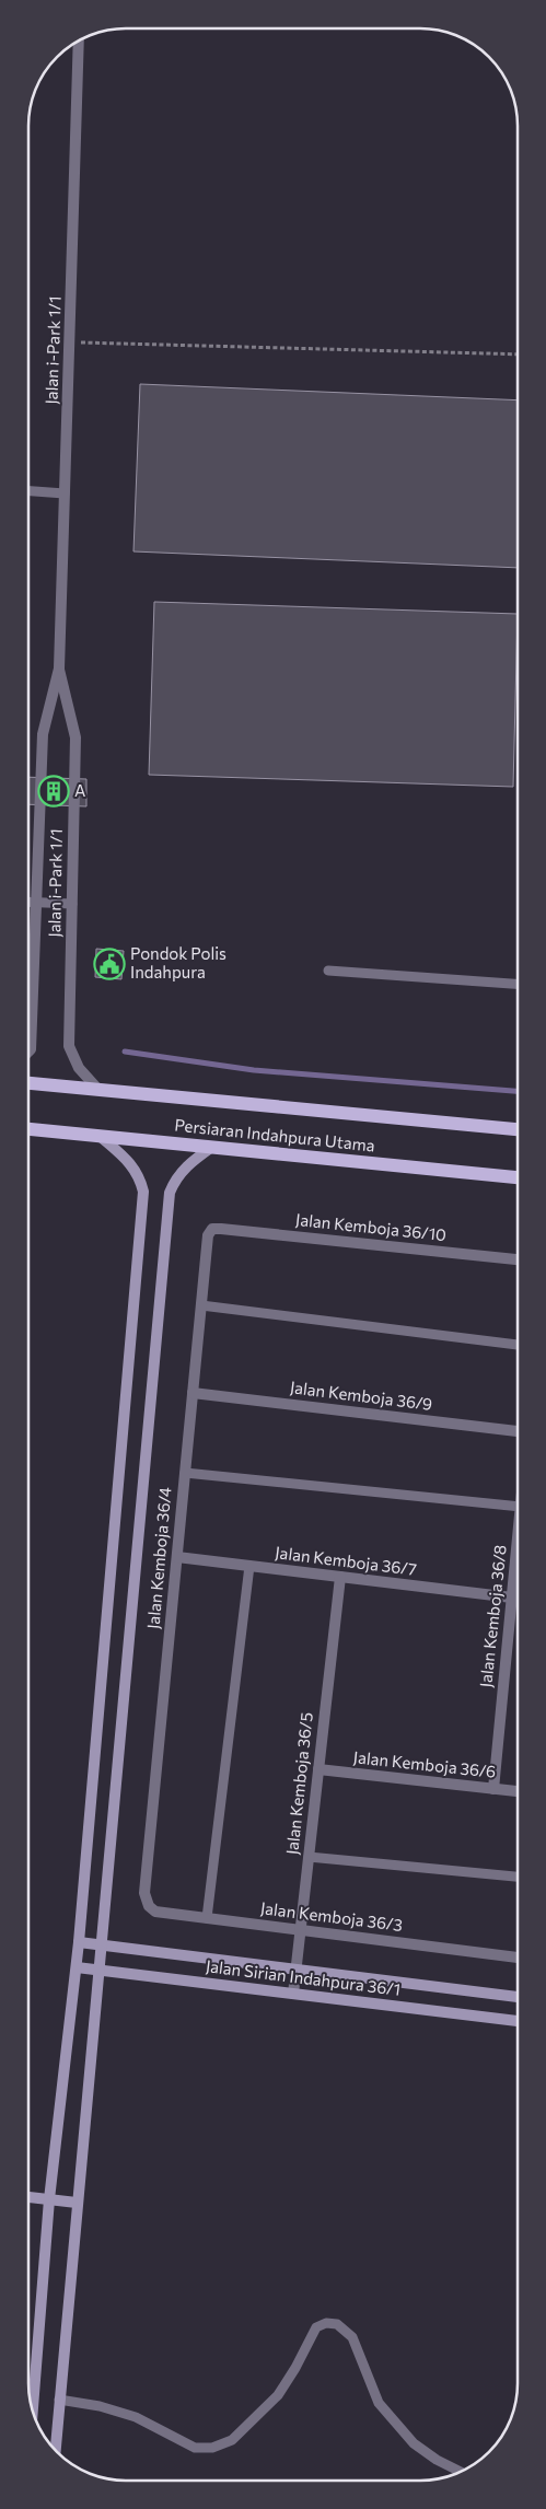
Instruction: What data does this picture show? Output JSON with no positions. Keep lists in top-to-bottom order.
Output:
{
  "streets": {
    "main road": ["Persiaran Indahpura Utama", "Jalan Sirian Indahpura 36/1"],
    "street": [
      "Jalan i-Park 1/1",
      "Jalan Kemboja 36/10",
      "Jalan Kemboja 36/9",
      "Jalan Kemboja 36/4",
      "Jalan Kemboja 36/7",
      "Jalan Kemboja 36/8",
      "Jalan Kemboja 36/6",
      "Jalan Kemboja 36/5",
      "Jalan Kemboja 36/3"
    ]
  },
  "crossings": [
    ["Jalan i-Park 1/1", "Persiaran Indahpura Utama"],
    ["Jalan Kemboja 36/10", "Jalan Kemboja 36/4"],
    ["Jalan Kemboja 36/9", "Jalan Kemboja 36/4"],
    ["Jalan Kemboja 36/4", "Jalan Kemboja 36/7"],
    ["Jalan Kemboja 36/4", "Jalan Kemboja 36/3"],
    ["Jalan Kemboja 36/7", "Jalan Kemboja 36/8"],
    ["Jalan Kemboja 36/7", "Jalan Kemboja 36/5"],
    ["Jalan Kemboja 36/8", "Jalan Kemboja 36/6"],
    ["Jalan Kemboja 36/6", "Jalan Kemboja 36/5"],
    ["Jalan Kemboja 36/5", "Jalan Kemboja 36/3"],
    ["Jalan Kemboja 36/5", "Jalan Sirian Indahpura 36/1"]
  ],
  "places": {
    "building": ["A"],
    "public building": ["Pondok Polis Indahpura"]
  }
}
